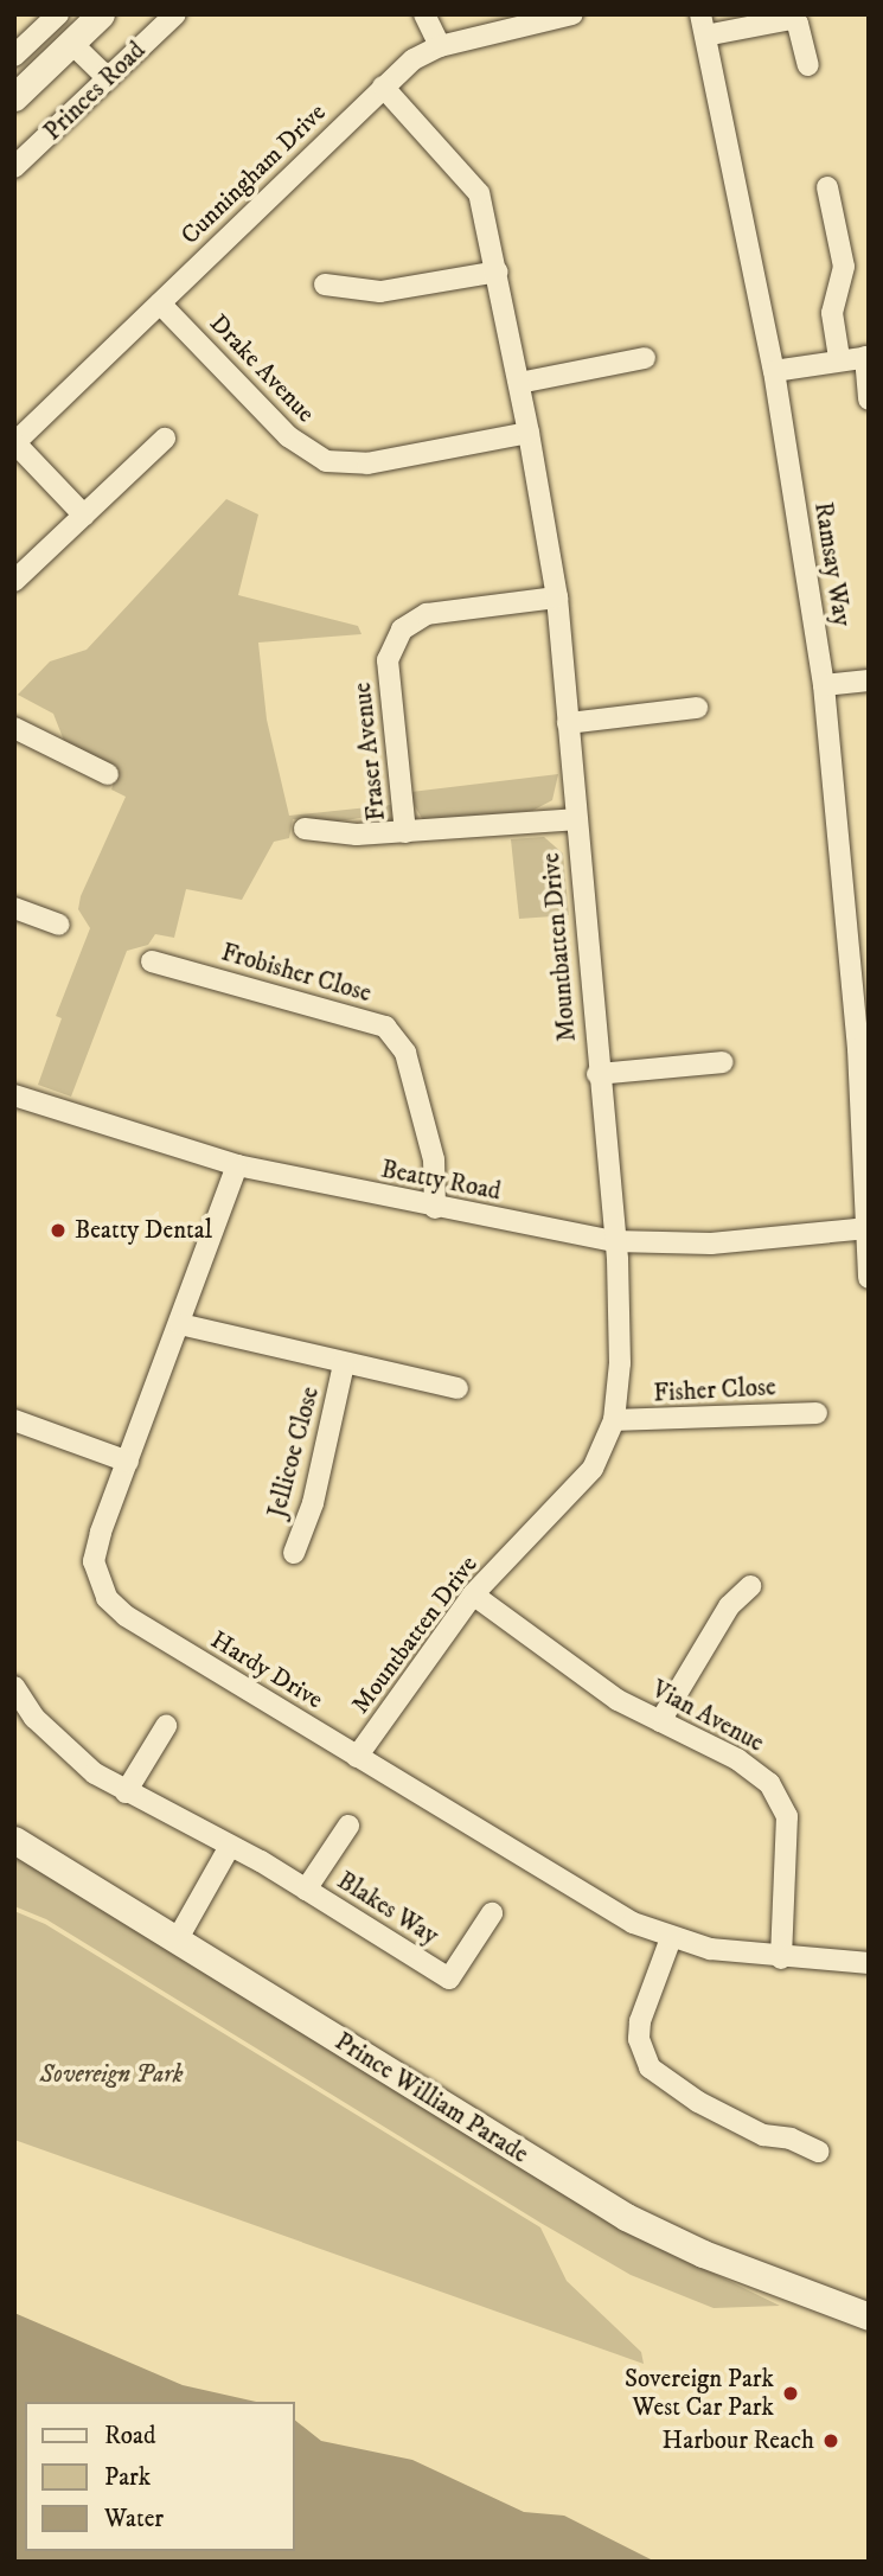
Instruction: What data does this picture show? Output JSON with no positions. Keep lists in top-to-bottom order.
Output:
{
  "streets": {
    "street": [
      "Princes Road",
      "Cunningham Drive",
      "Drake Avenue",
      "Ramsay Way",
      "Fraser Avenue",
      "Mountbatten Drive",
      "Frobisher Close",
      "Beatty Road",
      "Fisher Close",
      "Jellicoe Close",
      "Hardy Drive",
      "Vian Avenue",
      "Blakes Way",
      "Prince William Parade"
    ]
  },
  "crossings": [
    ["Cunningham Drive", "Drake Avenue"],
    ["Cunningham Drive", "Mountbatten Drive"],
    ["Drake Avenue", "Mountbatten Drive"],
    ["Ramsay Way", "Beatty Road"],
    ["Fraser Avenue", "Mountbatten Drive"],
    ["Mountbatten Drive", "Beatty Road"],
    ["Mountbatten Drive", "Fisher Close"],
    ["Mountbatten Drive", "Hardy Drive"],
    ["Mountbatten Drive", "Vian Avenue"],
    ["Frobisher Close", "Beatty Road"],
    ["Beatty Road", "Hardy Drive"],
    ["Jellicoe Close", "Hardy Drive"],
    ["Hardy Drive", "Vian Avenue"]
  ],
  "parks": ["Sovereign Park"],
  "places": ["Beatty Dental", "Sovereign Park West Car Park", "Harbour Reach"],
  "legend": ["Road", "Park", "Water"]
}
